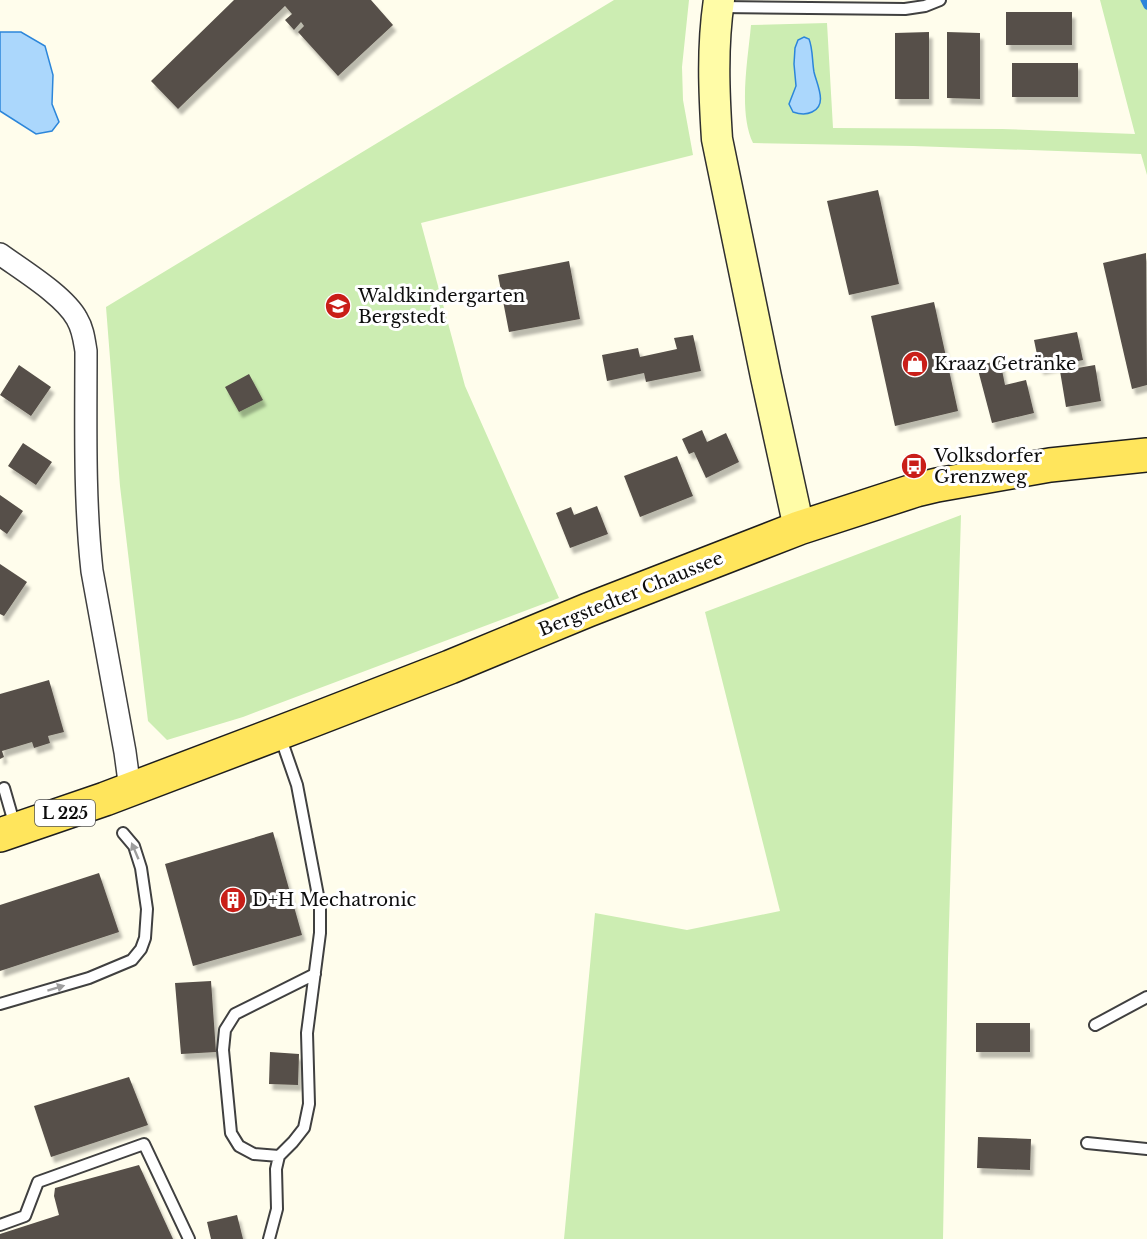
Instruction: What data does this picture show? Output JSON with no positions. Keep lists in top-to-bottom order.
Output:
{
  "streets": {
    "main road": ["Bergstedter Chaussee", "L 225"]
  },
  "crossings": [
    ["Bergstedter Chaussee", "L 225"]
  ],
  "places": {
    "school or university": ["Waldkindergarten Bergstedt"],
    "shop": ["Kraaz Getränke"],
    "bus stop": ["Volksdorfer Grenzweg"],
    "building": ["D+H Mechatronic"]
  }
}
